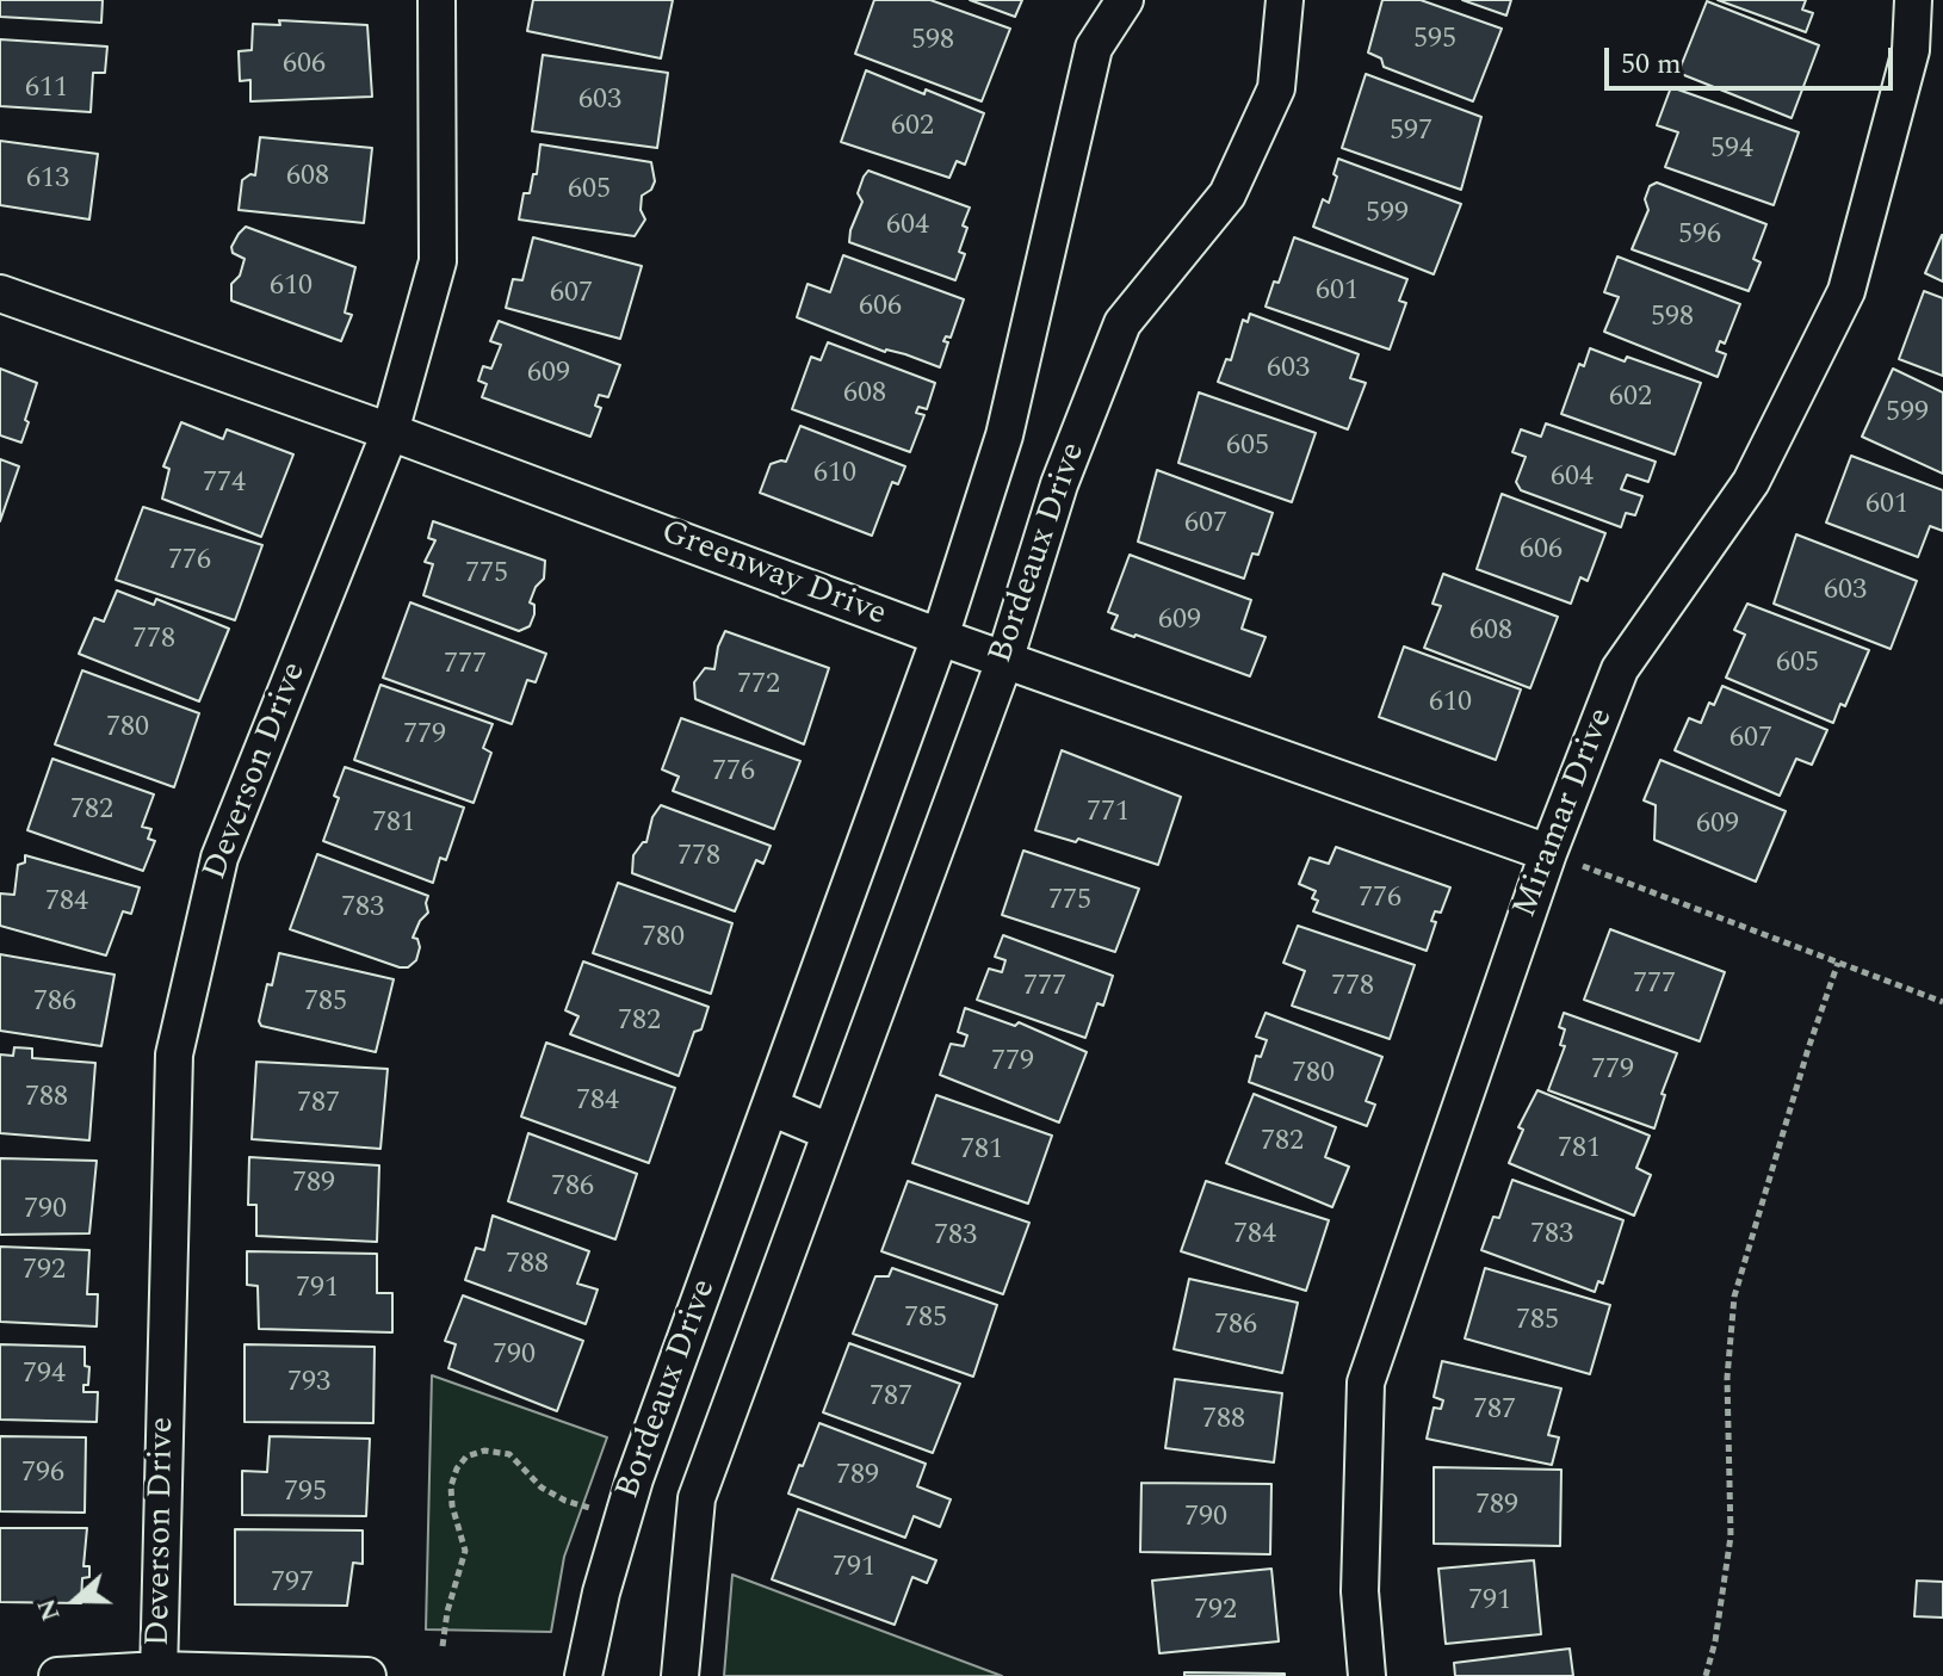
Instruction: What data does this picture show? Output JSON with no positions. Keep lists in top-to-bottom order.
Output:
{
  "streets": {
    "street": [
      "Bordeaux Drive",
      "Greenway Drive",
      "Deverson Drive",
      "Miramar Drive"
    ]
  },
  "crossings": [
    ["Bordeaux Drive", "Greenway Drive"],
    ["Greenway Drive", "Deverson Drive"],
    ["Greenway Drive", "Miramar Drive"]
  ],
  "house_numbers": [
    "595",
    "598",
    "606",
    "611",
    "603",
    "602",
    "597",
    "594",
    "608",
    "613",
    "605",
    "599",
    "604",
    "596",
    "610",
    "601",
    "607",
    "606",
    "598",
    "603",
    "609",
    "608",
    "602",
    "599",
    "605",
    "610",
    "604",
    "774",
    "601",
    "607",
    "606",
    "776",
    "775",
    "603",
    "609",
    "608",
    "778",
    "605",
    "777",
    "772",
    "610",
    "780",
    "779",
    "607",
    "776",
    "782",
    "771",
    "781",
    "609",
    "778",
    "776",
    "775",
    "784",
    "783",
    "780",
    "777",
    "777",
    "778",
    "786",
    "785",
    "782",
    "779",
    "779",
    "780",
    "788",
    "784",
    "787",
    "782",
    "781",
    "781",
    "789",
    "786",
    "790",
    "784",
    "783",
    "783",
    "788",
    "792",
    "791",
    "785",
    "785",
    "786",
    "790",
    "794",
    "793",
    "787",
    "787",
    "788",
    "796",
    "789",
    "795",
    "789",
    "790",
    "791",
    "797",
    "791",
    "792"
  ],
  "scale_bar": "50 m",
  "north": "left"
}
